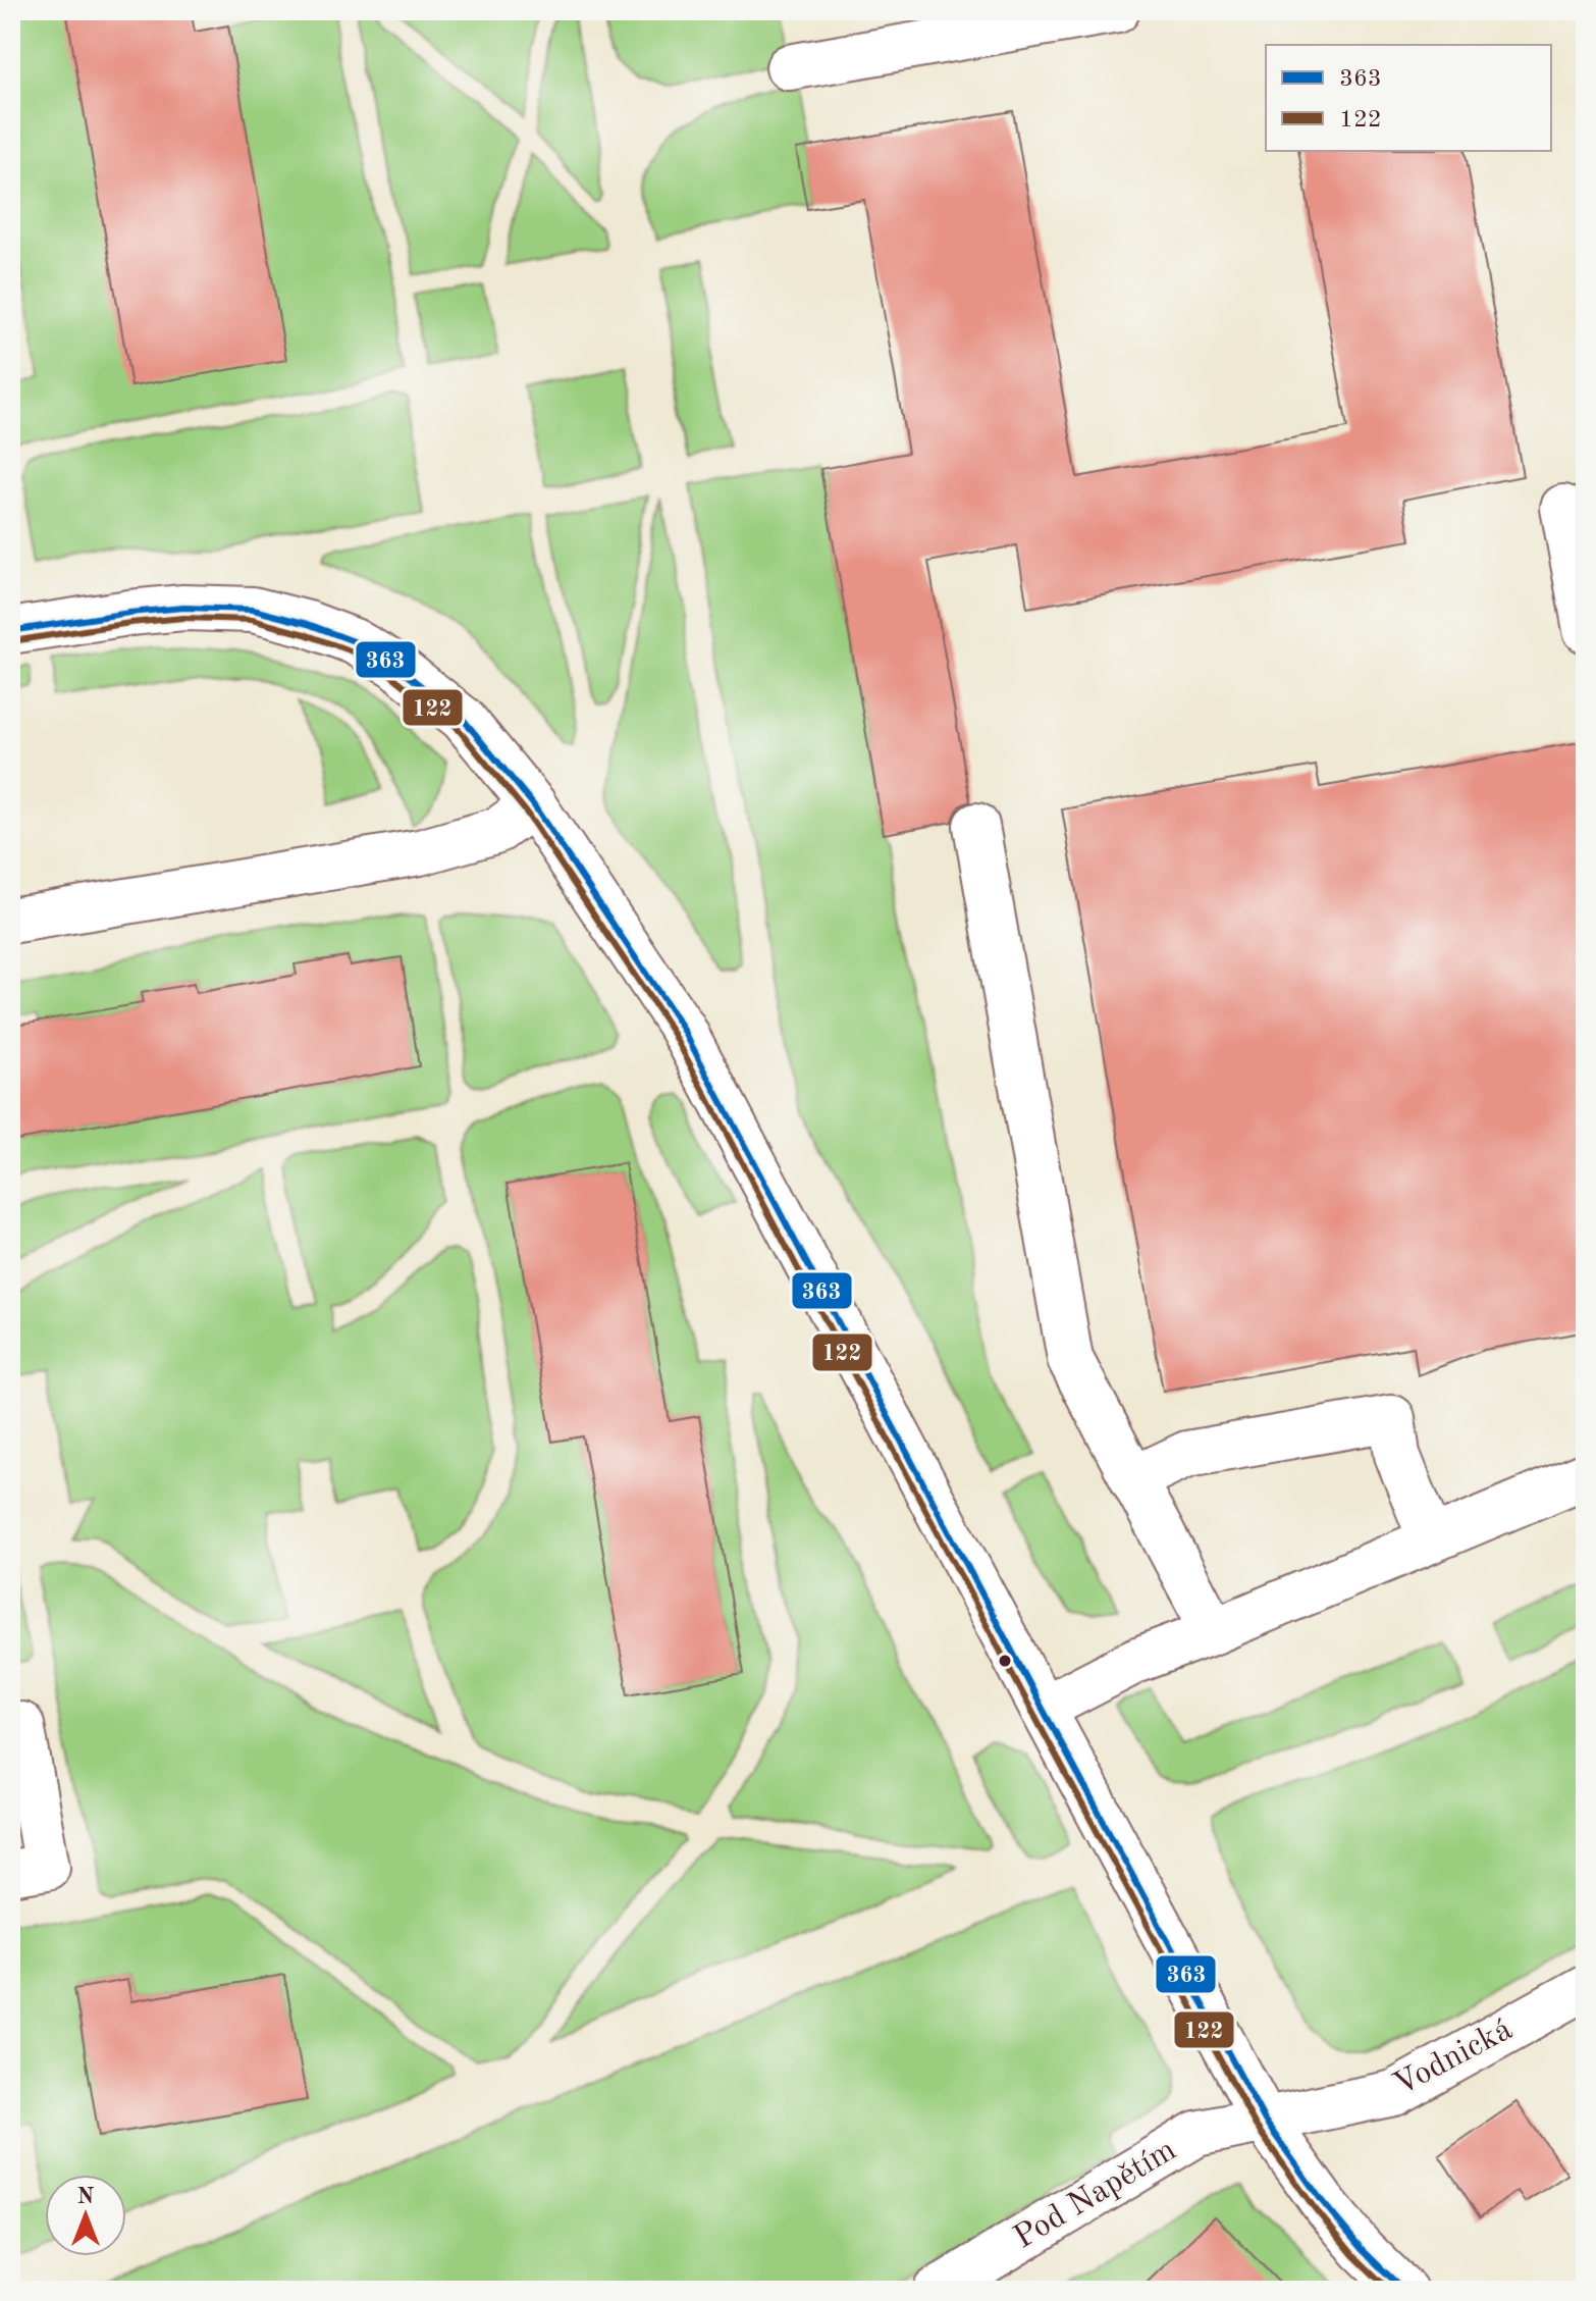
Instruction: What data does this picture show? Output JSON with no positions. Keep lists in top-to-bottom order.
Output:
{
  "streets": {
    "street": ["Vodnická", "Pod Napětím"]
  },
  "crossings": [
    ["Vodnická", "Pod Napětím"]
  ],
  "lines": ["transit line 363", "transit line 122"],
  "legend": ["363", "122"],
  "north": "top"
}
